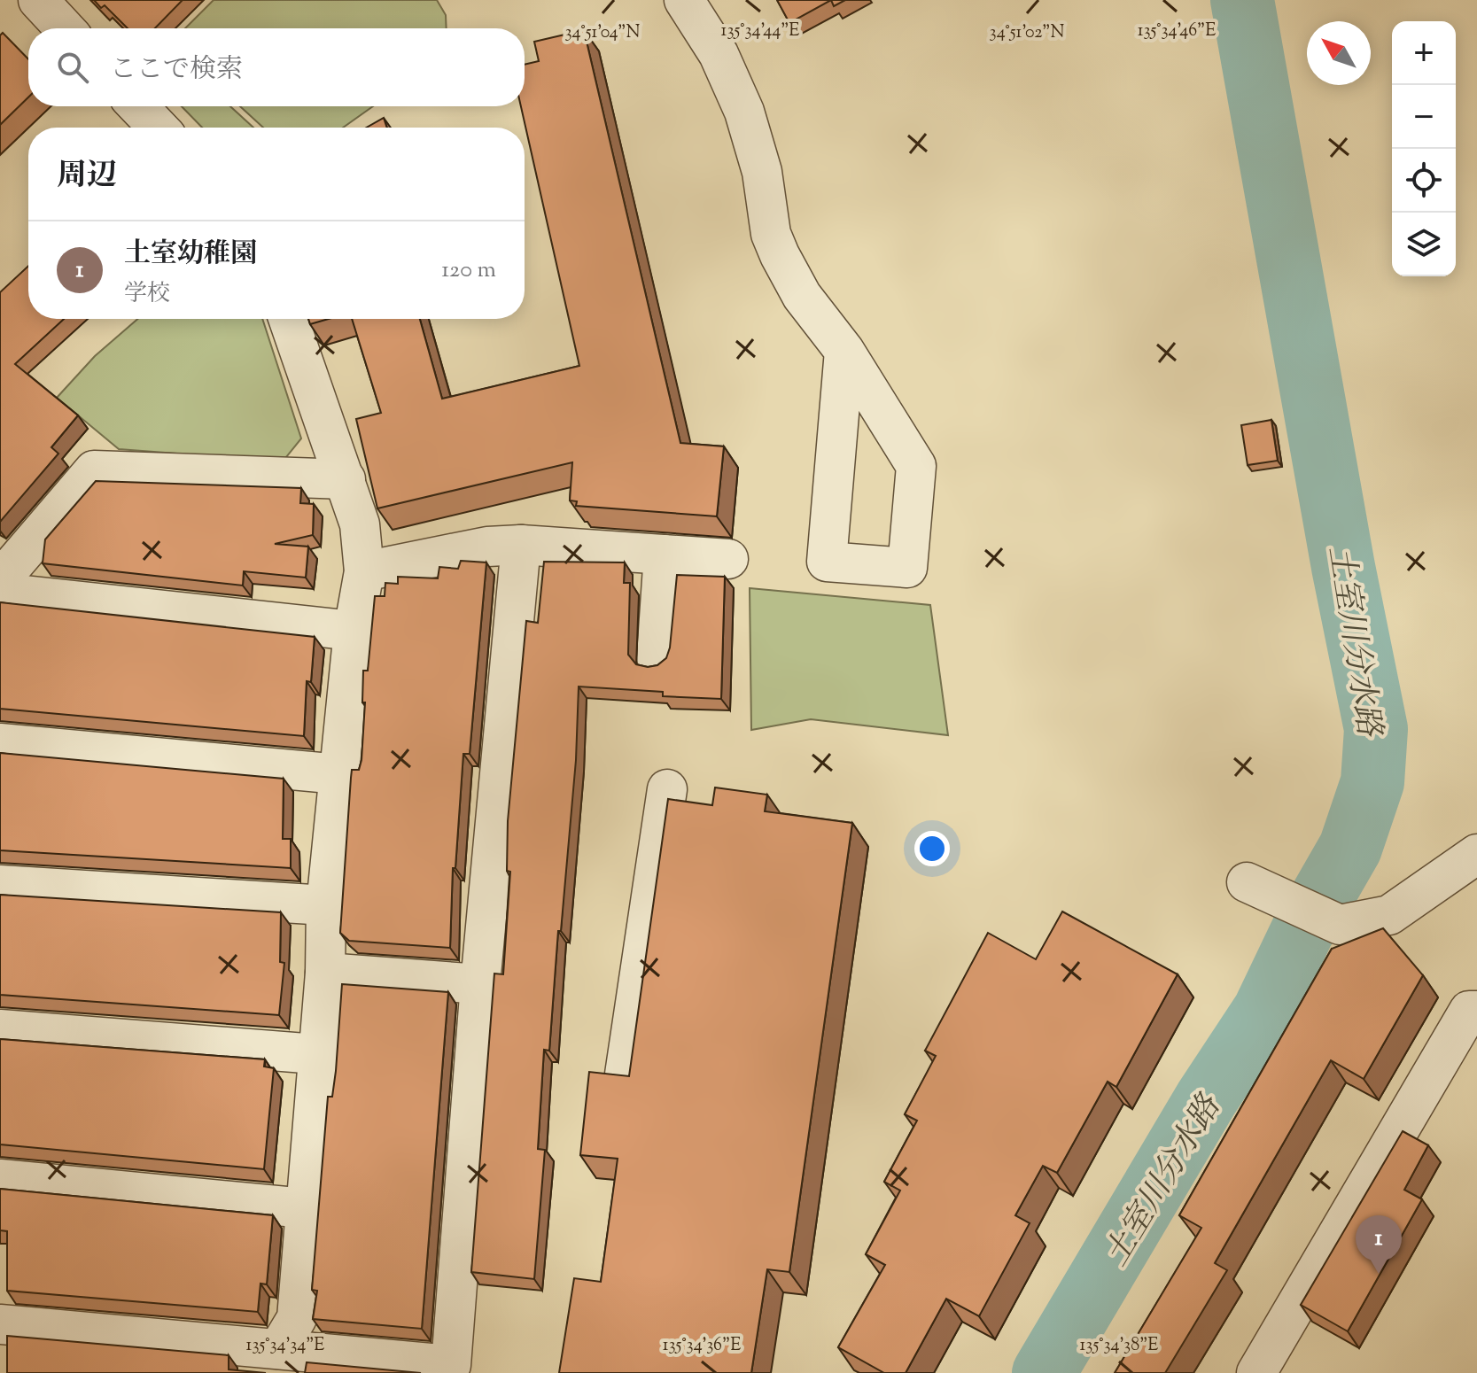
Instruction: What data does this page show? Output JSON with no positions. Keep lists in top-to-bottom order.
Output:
{
  "water": ["土室川分水路"],
  "north": "top left",
  "page": {
    "map_buttons": ["+", "−"],
    "search": "ここで検索",
    "heading": "周辺",
    "list": [
      {
        "mark": "1",
        "name": "土室幼稚園",
        "note": "学校",
        "value": "120 m"
      }
    ],
    "pins": "1"
  },
  "coordinates": [
    "135°34'44\"E",
    "135°34'46\"E",
    "34°51'04\"N",
    "34°51'02\"N",
    "135°34'34\"E",
    "135°34'36\"E",
    "135°34'38\"E"
  ]
}
